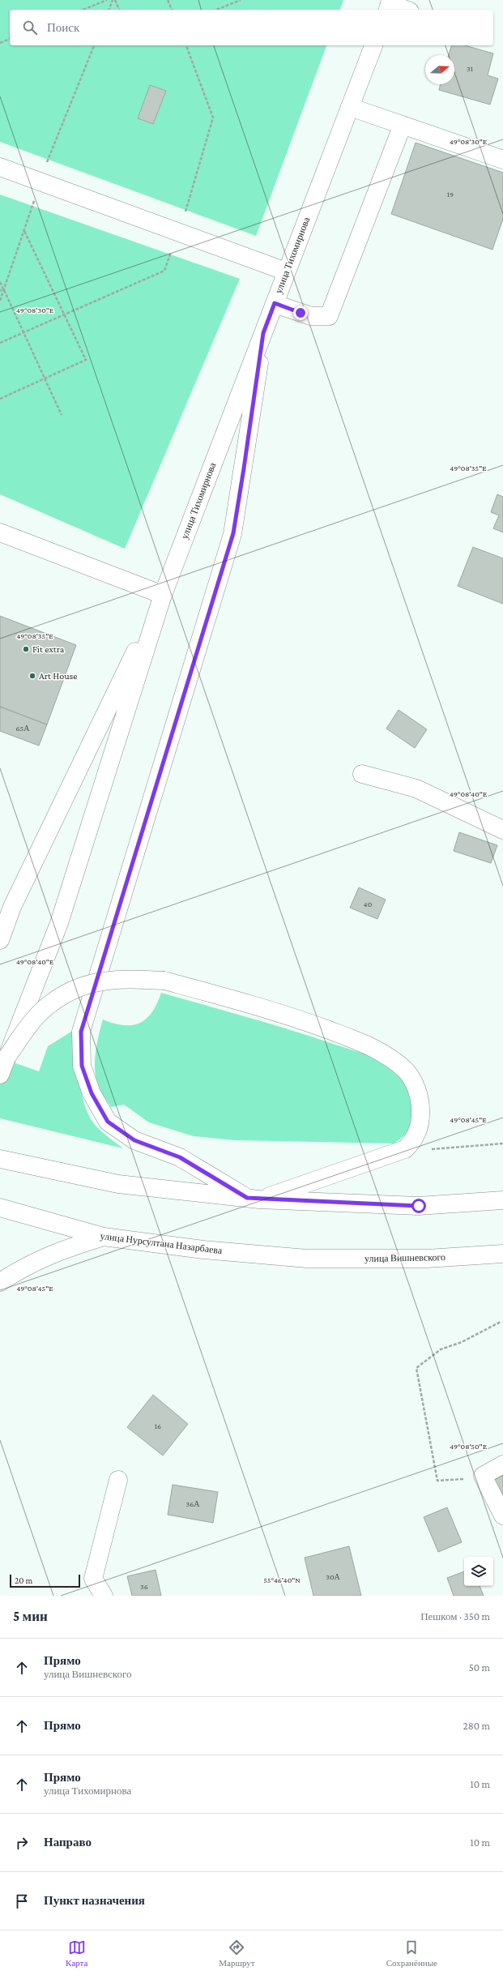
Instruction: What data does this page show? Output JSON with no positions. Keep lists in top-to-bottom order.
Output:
{
  "streets": {
    "main road": ["улица Тихомирнова", "улица Нурсултана Назарбаева", "улица Вишневского"]
  },
  "crossings": [
    ["улица Нурсултана Назарбаева", "улица Вишневского"]
  ],
  "places": ["Fit extra", "Art House"],
  "house_numbers": [
    "31",
    "19",
    "65А",
    "40",
    "16",
    "36А",
    "30А",
    "36"
  ],
  "scale_bar": "20 m",
  "north": "right",
  "page": {
    "search": "Поиск",
    "scale": "20 m",
    "heading": ["5 мин", "Пешком · 350 m"],
    "list": [
      ["Прямо", "улица Вишневского", "50 m"],
      ["Прямо", "280 m"],
      ["Прямо", "улица Тихомирнова", "10 m"],
      ["Направо", "10 m"],
      "Пункт назначения"
    ],
    "nav": ["Карта", "Маршрут", "Сохранённые"]
  },
  "coordinates": [
    "49°08'30\"E",
    "49°08'35\"E",
    "49°08'40\"E",
    "49°08'45\"E",
    "49°08'50\"E",
    "55°46'40\"N"
  ]
}
